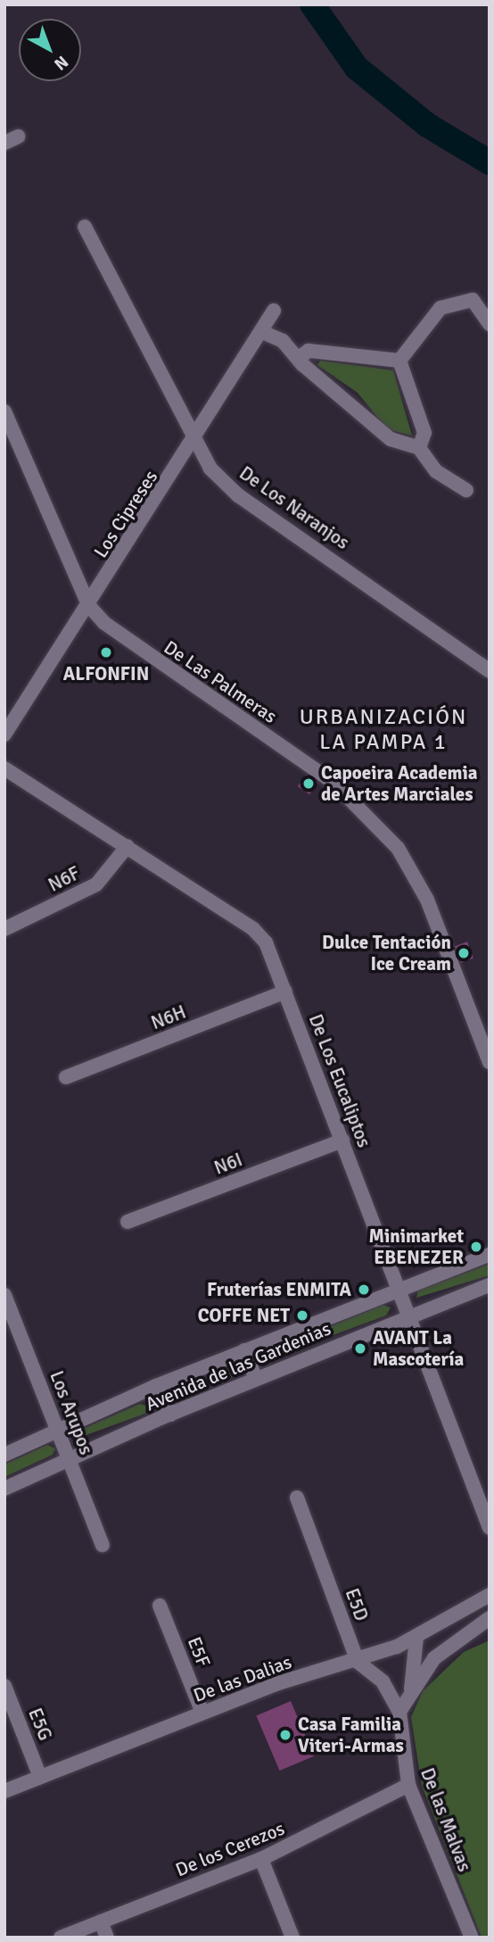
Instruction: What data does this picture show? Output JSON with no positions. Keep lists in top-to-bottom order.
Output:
{
  "streets": {
    "street": [
      "De Los Naranjos",
      "Los Cipreses",
      "De Las Palmeras",
      "N6F",
      "N6H",
      "De Los Eucaliptos",
      "N6I",
      "Avenida de las Gardenias",
      "Los Arupos",
      "E5D",
      "E5F",
      "De las Dalias",
      "E5G",
      "De las Malvas",
      "De los Cerezos"
    ]
  },
  "crossings": [
    ["De Los Naranjos", "Los Cipreses"],
    ["Los Cipreses", "De Las Palmeras"],
    ["N6F", "De Los Eucaliptos"],
    ["N6H", "De Los Eucaliptos"],
    ["De Los Eucaliptos", "N6I"],
    ["De Los Eucaliptos", "Avenida de las Gardenias"],
    ["Avenida de las Gardenias", "Los Arupos"],
    ["E5D", "De las Dalias"],
    ["E5F", "De las Dalias"],
    ["De las Dalias", "E5G"],
    ["De las Malvas", "De los Cerezos"]
  ],
  "districts": ["URBANIZACIÓN LA PAMPA 1"],
  "places": [
    "ALFONFIN",
    "Capoeira Academia de Artes Marciales",
    "Dulce Tentación Ice Cream",
    "Minimarket EBENEZER",
    "Fruterías ENMITA",
    "COFFE NET",
    "AVANT La Mascotería",
    "Casa Familia Viteri-Armas"
  ],
  "north": "bottom right"
}
